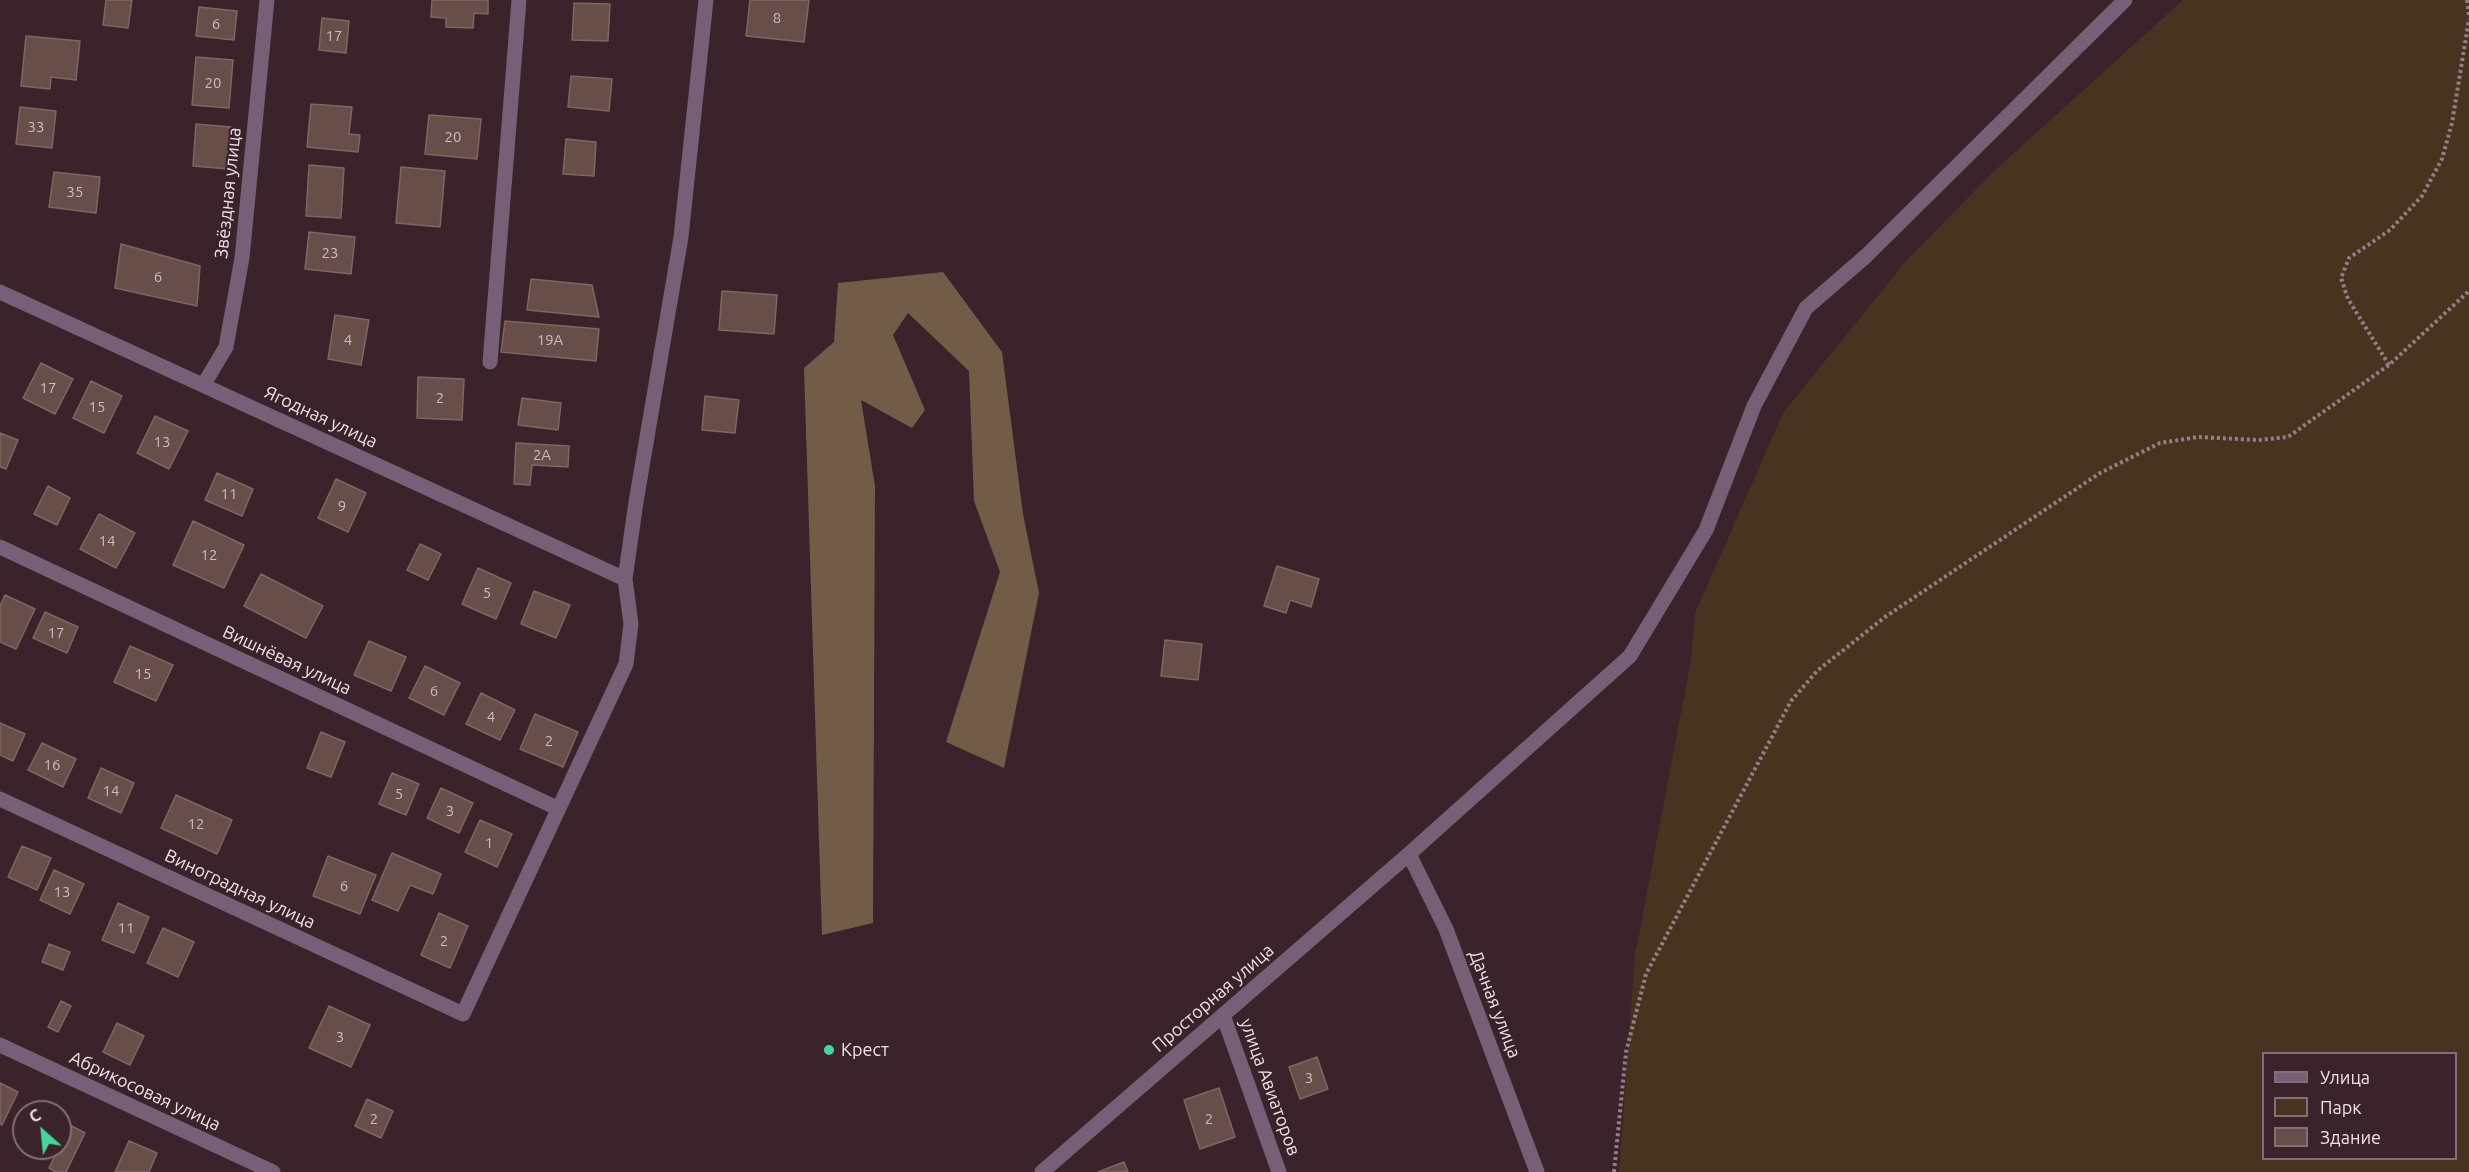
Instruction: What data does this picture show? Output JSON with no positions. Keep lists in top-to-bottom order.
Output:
{
  "streets": {
    "street": [
      "Звёздная улица",
      "Ягодная улица",
      "Вишнёвая улица",
      "Виноградная улица",
      "Просторная улица",
      "Дачная улица",
      "улица Авиаторов",
      "Абрикосовая улица"
    ]
  },
  "crossings": [
    ["Звёздная улица", "Ягодная улица"],
    ["Вишнёвая улица", "Виноградная улица"],
    ["Просторная улица", "Дачная улица"],
    ["Просторная улица", "улица Авиаторов"]
  ],
  "places": ["Крест"],
  "house_numbers": [
    "8",
    "6",
    "17",
    "20",
    "33",
    "20",
    "35",
    "23",
    "6",
    "4",
    "19А",
    "17",
    "2",
    "15",
    "13",
    "2А",
    "11",
    "9",
    "14",
    "12",
    "5",
    "17",
    "15",
    "6",
    "4",
    "2",
    "16",
    "14",
    "5",
    "3",
    "12",
    "1",
    "6",
    "13",
    "11",
    "2",
    "3",
    "3",
    "2",
    "2"
  ],
  "legend": ["Улица", "Парк", "Здание"],
  "north": "top left"
}
